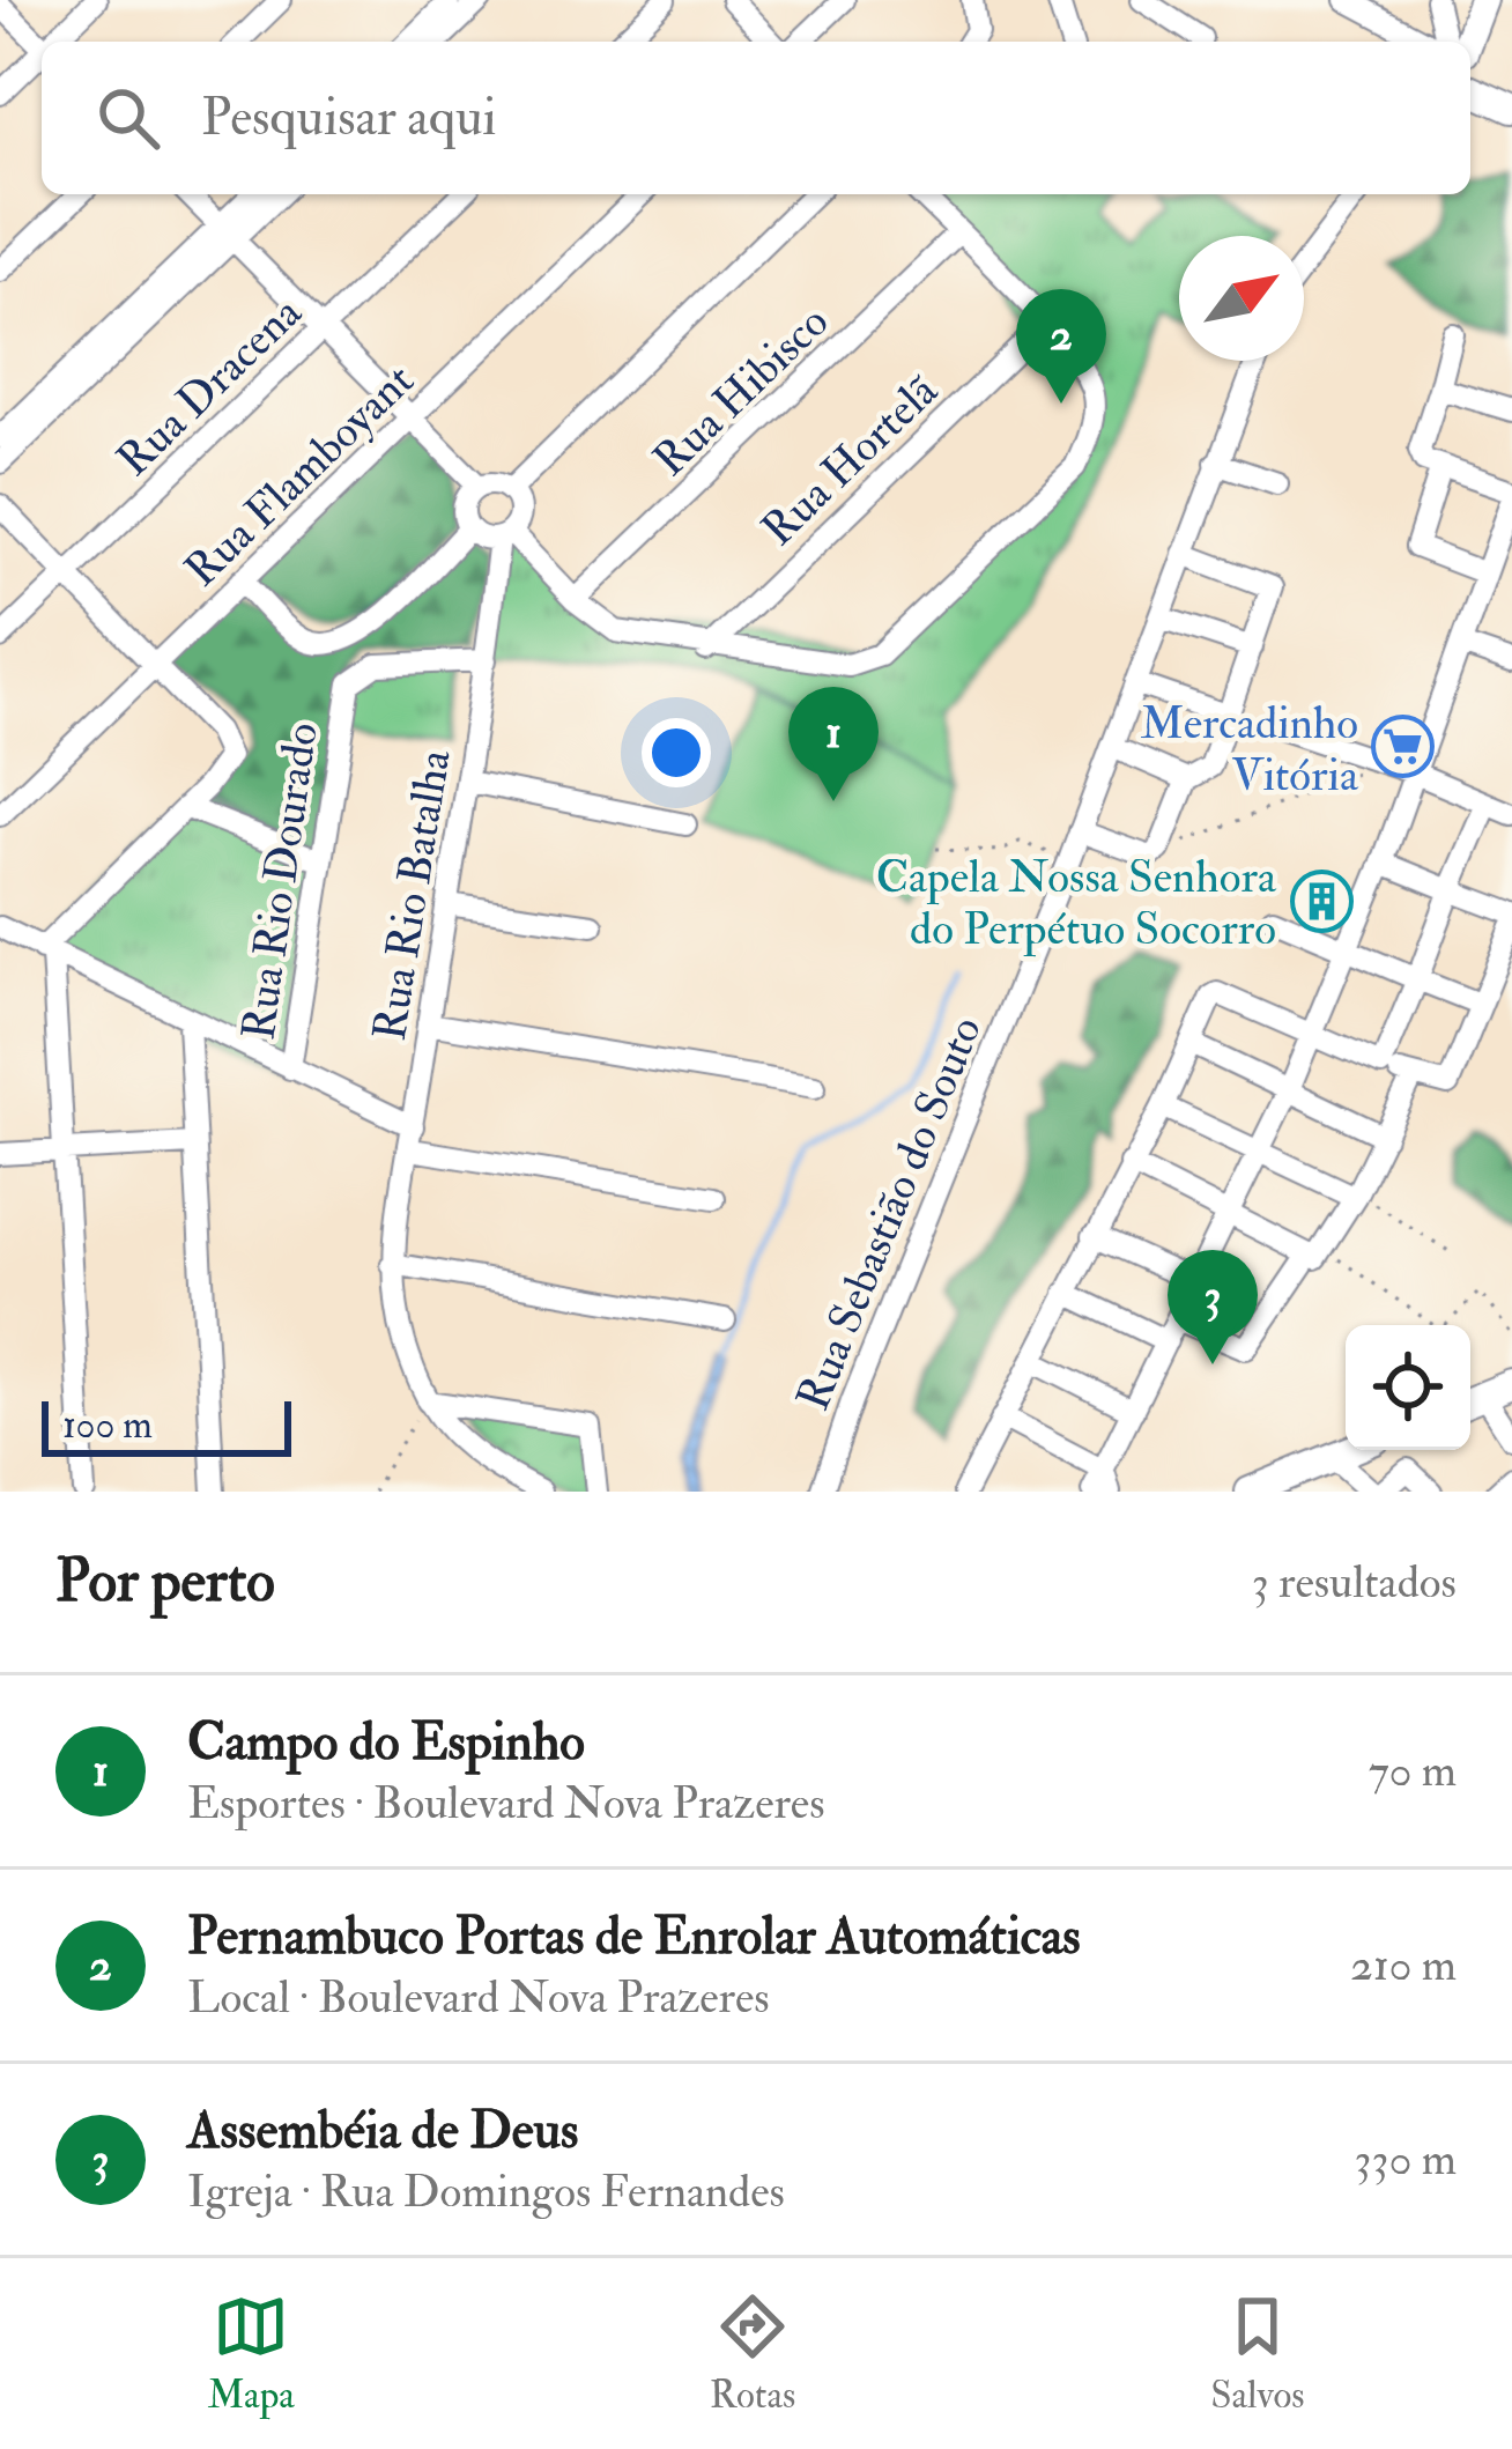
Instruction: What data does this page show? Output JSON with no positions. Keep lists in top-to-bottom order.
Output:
{
  "streets": {
    "street": [
      "Rua Dracena",
      "Rua Hibisco",
      "Rua Hortelã",
      "Rua Flamboyant",
      "Rua Rio Dourado",
      "Rua Rio Batalha",
      "Rua Sebastião do Souto"
    ]
  },
  "crossings": [
    ["Rua Rio Dourado", "Rua Rio Batalha"]
  ],
  "places": {
    "supermarket": ["Mercadinho Vitória"],
    "building": ["Capela Nossa Senhora do Perpétuo Socorro"]
  },
  "scale_bar": "100 m",
  "north": "top right",
  "page": {
    "search": "Pesquisar aqui",
    "pins": ["2", "1", "3"],
    "scale": "100 m",
    "heading": ["Por perto", "3 resultados"],
    "list": [
      {
        "mark": "1",
        "name": "Campo do Espinho",
        "note": "Esportes · Boulevard Nova Prazeres",
        "value": "70 m"
      },
      {
        "mark": "2",
        "name": "Pernambuco Portas de Enrolar Automáticas",
        "note": "Local · Boulevard Nova Prazeres",
        "value": "210 m"
      },
      {
        "mark": "3",
        "name": "Assembéia de Deus",
        "note": "Igreja · Rua Domingos Fernandes",
        "value": "330 m"
      }
    ],
    "nav": ["Mapa", "Rotas", "Salvos"]
  }
}
